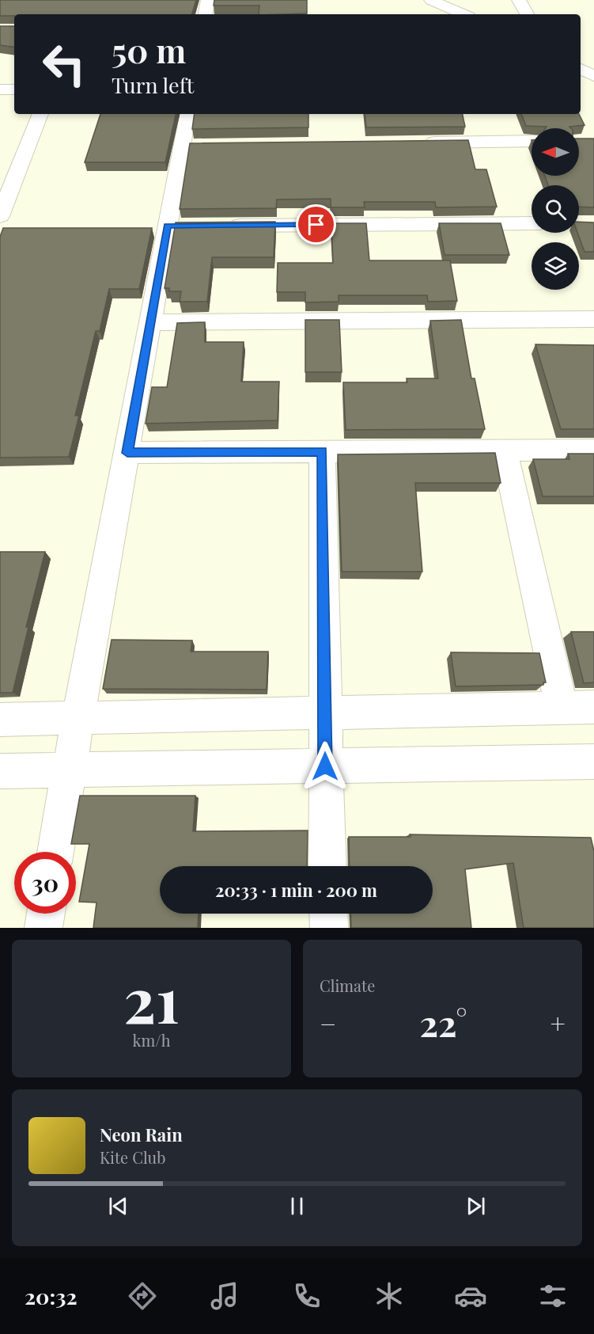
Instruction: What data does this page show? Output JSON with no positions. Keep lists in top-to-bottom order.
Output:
{
  "north": "left",
  "page": {
    "turn": ["50 m", "Turn left"],
    "limit": "30",
    "trip": "20:33 · 1 min · 200 m",
    "tile": [
      ["21", "km/h"],
      "Climate"
    ],
    "heat": ["−", "22°", "+"],
    "song": ["Neon Rain", "Kite Club"],
    "tabs": "20:32"
  }
}
